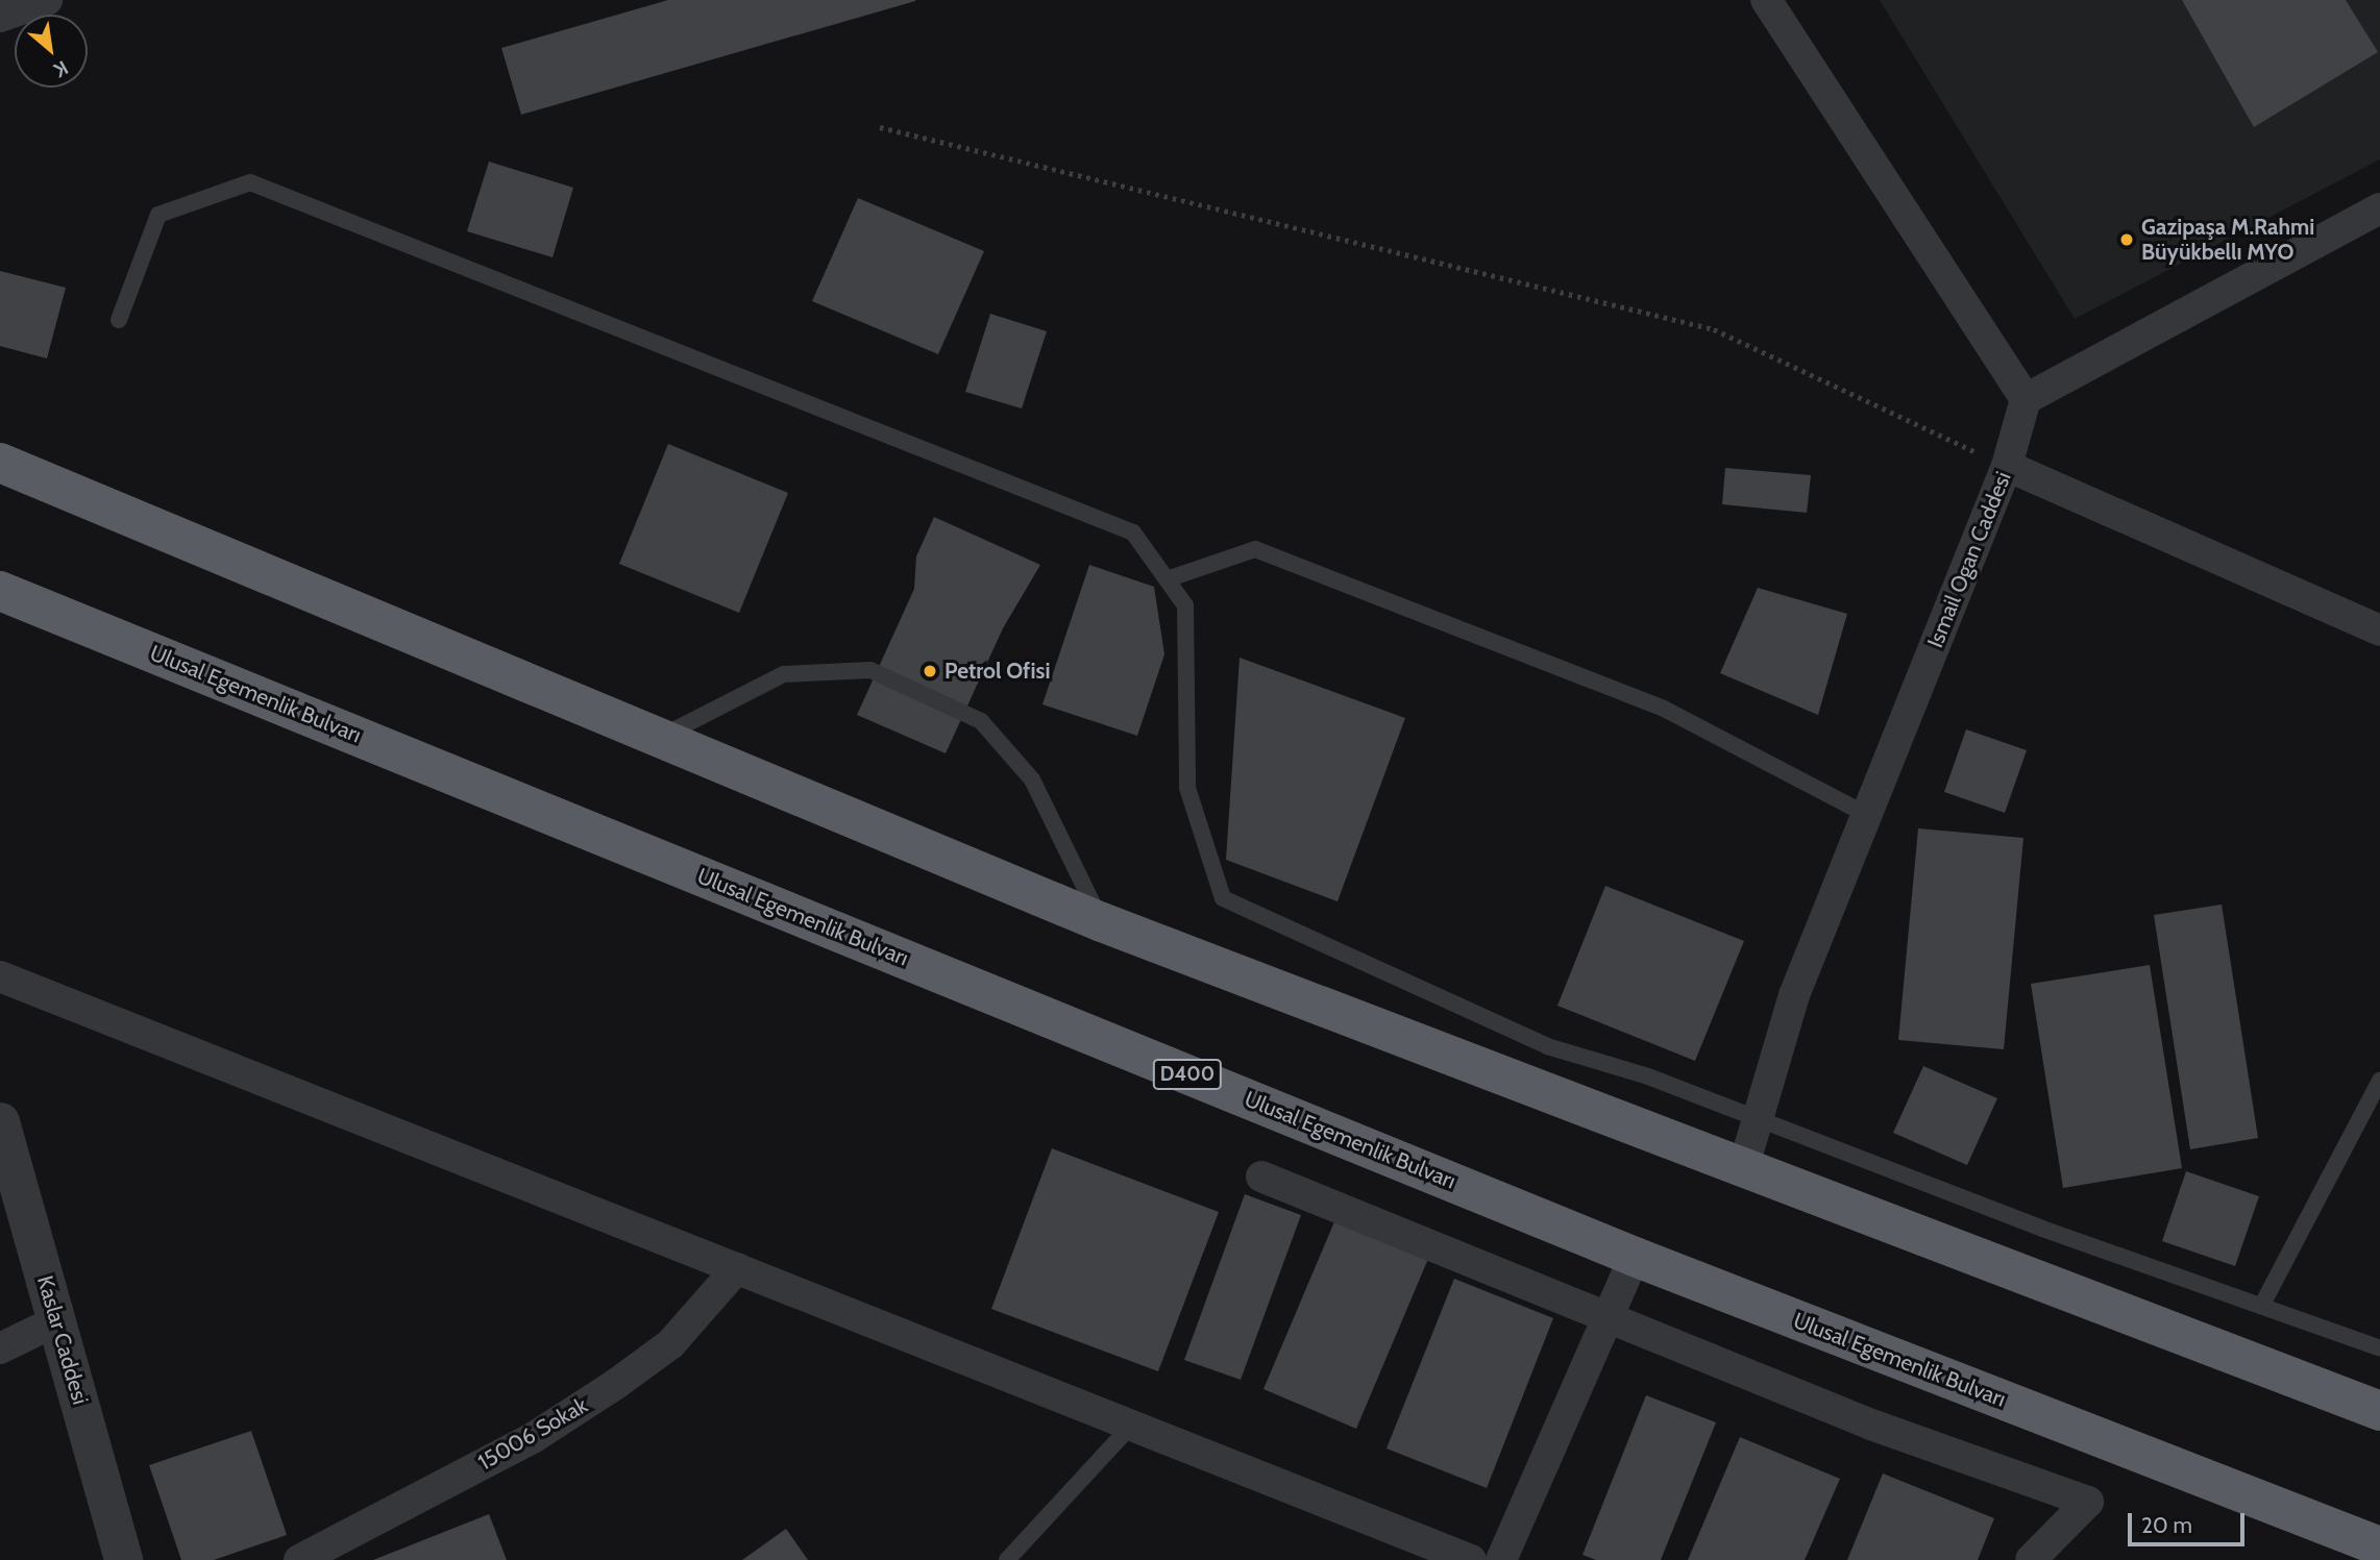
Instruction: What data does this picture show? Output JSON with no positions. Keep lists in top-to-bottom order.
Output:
{
  "streets": {
    "highway": ["Ulusal Egemenlik Bulvarı", "D400"],
    "street": ["Ismail Ogan Caddesi", "Kaslar Caddesi", "15006 Sokak"]
  },
  "places": ["Gazipaşa M.Rahmi Büyükbellı MYO", "Petrol Ofisi"],
  "scale_bar": "20 m",
  "north": "bottom right"
}
